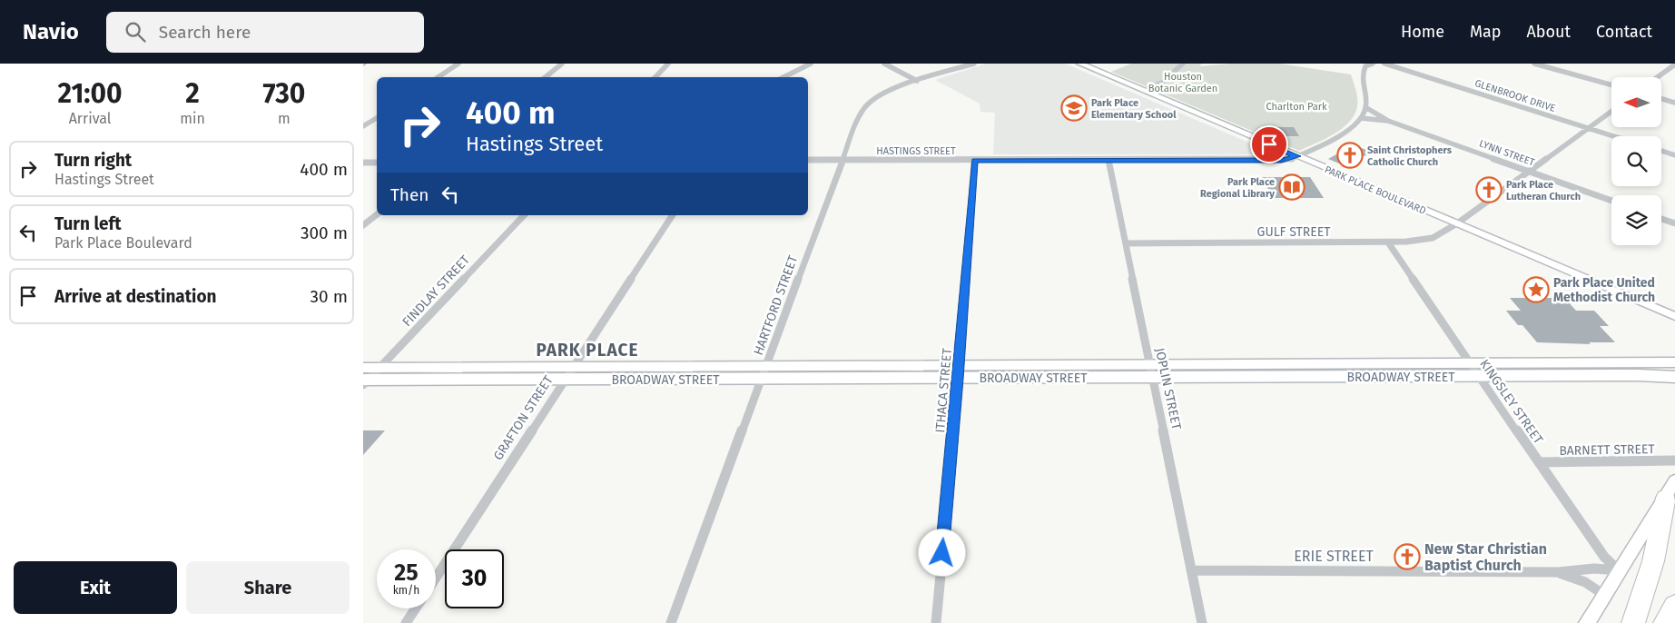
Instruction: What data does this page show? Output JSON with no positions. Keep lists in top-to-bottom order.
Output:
{
  "streets": {
    "main road": ["BROADWAY STREET"],
    "street": [
      "GLENBROOK DRIVE",
      "HASTINGS STREET",
      "LYNN STREET",
      "PARK PLACE BOULEVARD",
      "GULF STREET",
      "FINDLAY STREET",
      "HARTFORD STREET",
      "JOPLIN STREET",
      "ITHACA STREET",
      "KINGSLEY STREET",
      "GRAFTON STREET",
      "BARNETT STREET",
      "ERIE STREET"
    ]
  },
  "crossings": [
    ["GLENBROOK DRIVE", "GULF STREET"],
    ["HASTINGS STREET", "PARK PLACE BOULEVARD"],
    ["HASTINGS STREET", "HARTFORD STREET"],
    ["HASTINGS STREET", "JOPLIN STREET"],
    ["HASTINGS STREET", "ITHACA STREET"],
    ["LYNN STREET", "GULF STREET"],
    ["PARK PLACE BOULEVARD", "GULF STREET"],
    ["GULF STREET", "JOPLIN STREET"],
    ["GULF STREET", "KINGSLEY STREET"],
    ["FINDLAY STREET", "BROADWAY STREET"],
    ["HARTFORD STREET", "BROADWAY STREET"],
    ["BROADWAY STREET", "JOPLIN STREET"],
    ["BROADWAY STREET", "ITHACA STREET"],
    ["BROADWAY STREET", "KINGSLEY STREET"],
    ["BROADWAY STREET", "GRAFTON STREET"],
    ["JOPLIN STREET", "ERIE STREET"],
    ["KINGSLEY STREET", "BARNETT STREET"],
    ["KINGSLEY STREET", "ERIE STREET"]
  ],
  "districts": ["PARK PLACE"],
  "parks": ["Houston Botanic Garden", "Charlton Park"],
  "places": {
    "school or university": ["Park Place Elementary School"],
    "church": ["Saint Christophers Catholic Church", "Park Place Lutheran Church", "New Star Christian Baptist Church"],
    "library": ["Park Place Regional Library"],
    "place": ["Park Place United Methodist Church"]
  },
  "north": "left",
  "page": {
    "header": "Navio",
    "search": "Search here",
    "nav": [
      "Home",
      "Map",
      "About",
      "Contact"
    ],
    "eta": [
      "21:00",
      "Arrival",
      "2",
      "min",
      "730",
      "m"
    ],
    "turn": ["400 m", "Hastings Street"],
    "list": [
      {
        "name": "Turn right",
        "note": "Hastings Street",
        "value": "400 m"
      },
      {
        "name": "Turn left",
        "note": "Park Place Boulevard",
        "value": "300 m"
      },
      {
        "name": "Arrive at destination",
        "value": "30 m"
      }
    ],
    "then": "Then",
    "speed": "25 km/h",
    "limit": "30",
    "buttons": ["Exit", "Share"]
  }
}
